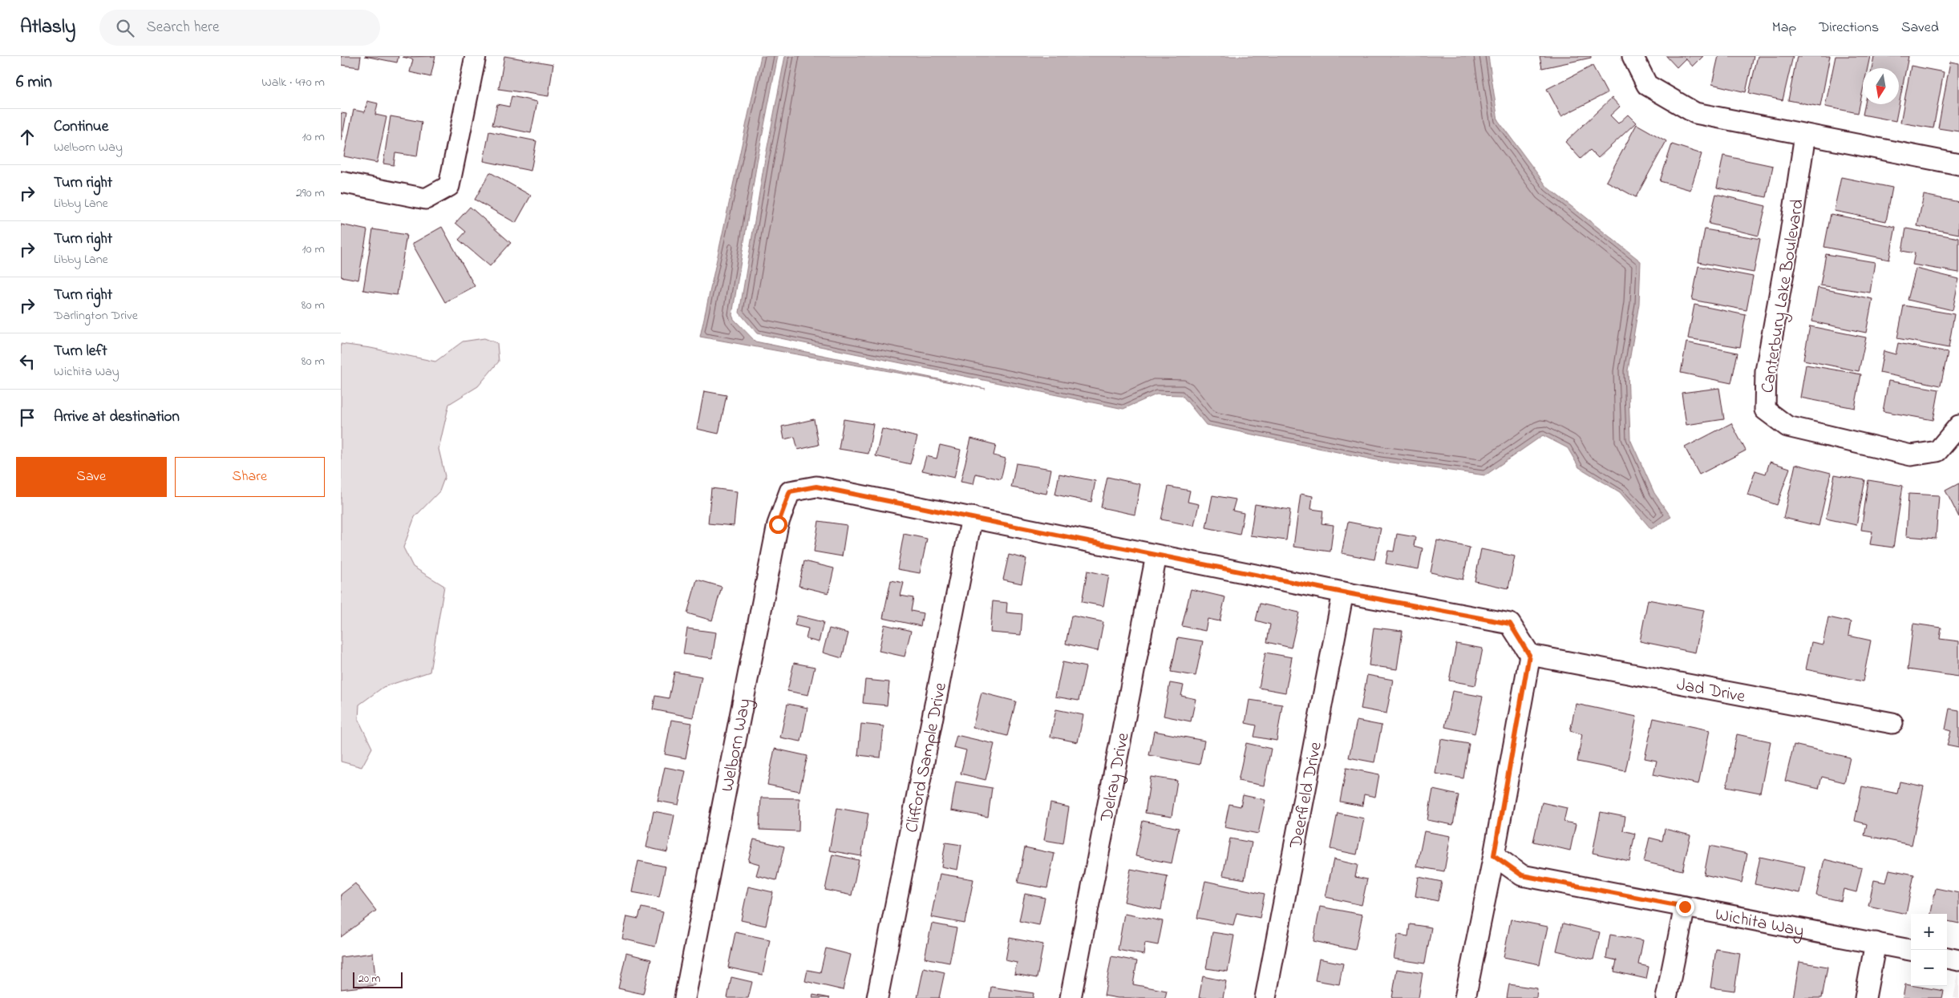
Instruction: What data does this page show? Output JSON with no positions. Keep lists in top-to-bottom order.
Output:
{
  "streets": {
    "street": [
      "Canterbury Lake Boulevard",
      "Jad Drive",
      "Welborn Way",
      "Clifford Sample Drive",
      "Delray Drive",
      "Deerfield Drive",
      "Wichita Way"
    ]
  },
  "crossings": [
    ["Welborn Way", "Clifford Sample Drive"]
  ],
  "scale_bar": "20 m",
  "north": "bottom",
  "page": {
    "header": "Atlasly",
    "search": "Search here",
    "nav": ["Map", "Directions", "Saved"],
    "heading": ["6 min", "Walk · 470 m"],
    "list": [
      ["Continue", "Welborn Way", "10 m"],
      ["Turn right", "Libby Lane", "290 m"],
      ["Turn right", "Libby Lane", "10 m"],
      ["Turn right", "Darlington Drive", "80 m"],
      ["Turn left", "Wichita Way", "80 m"],
      "Arrive at destination"
    ],
    "buttons": ["Save", "Share"],
    "map_buttons": ["+", "−"],
    "scale": "20 m"
  }
}
